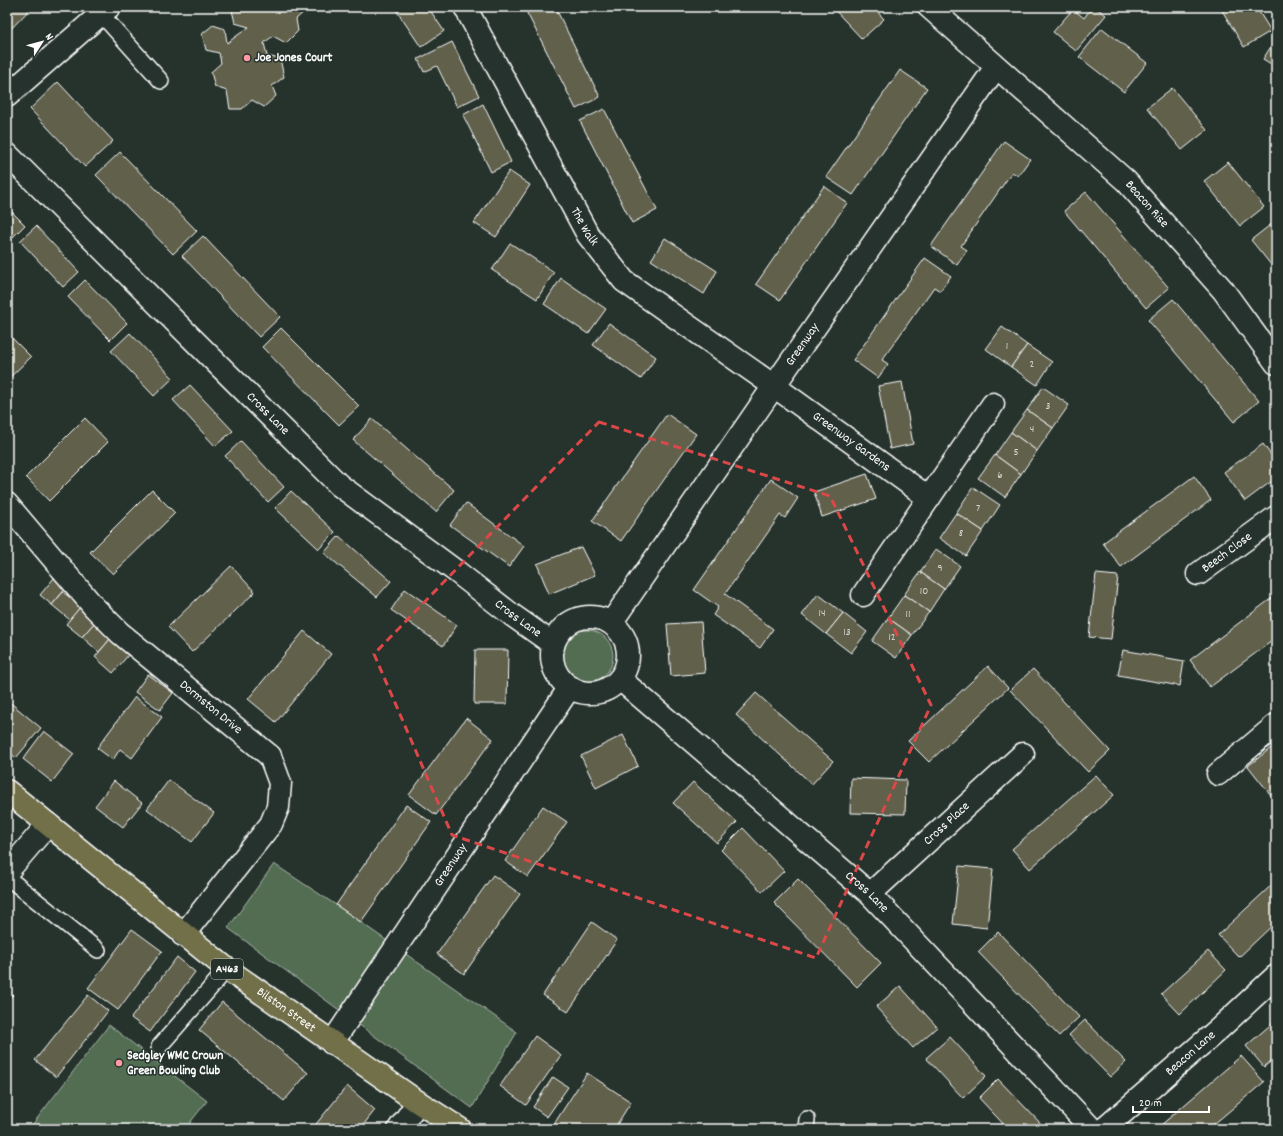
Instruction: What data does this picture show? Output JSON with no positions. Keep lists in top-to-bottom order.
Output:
{
  "streets": {
    "main road": ["A463", "Bilston Street"],
    "street": [
      "Beacon Rise",
      "The Walk",
      "Greenway",
      "Cross Lane",
      "Greenway Gardens",
      "Beech Close",
      "Dormston Drive",
      "Cross Place",
      "Beacon Lane"
    ]
  },
  "crossings": [
    ["Beacon Rise", "Greenway"],
    ["The Walk", "Greenway"],
    ["The Walk", "Greenway Gardens"],
    ["Greenway", "Cross Lane"],
    ["Greenway", "Greenway Gardens"],
    ["Greenway", "Bilston Street"],
    ["Cross Lane", "Cross Place"],
    ["Dormston Drive", "Bilston Street"]
  ],
  "places": ["Joe Jones Court", "Sedgley WMC Crown Green Bowling Club"],
  "house_numbers": [
    "1",
    "2",
    "3",
    "4",
    "5",
    "6",
    "7",
    "8",
    "9",
    "10",
    "14",
    "11",
    "13",
    "12"
  ],
  "scale_bar": "20 m",
  "north": "top right"
}
